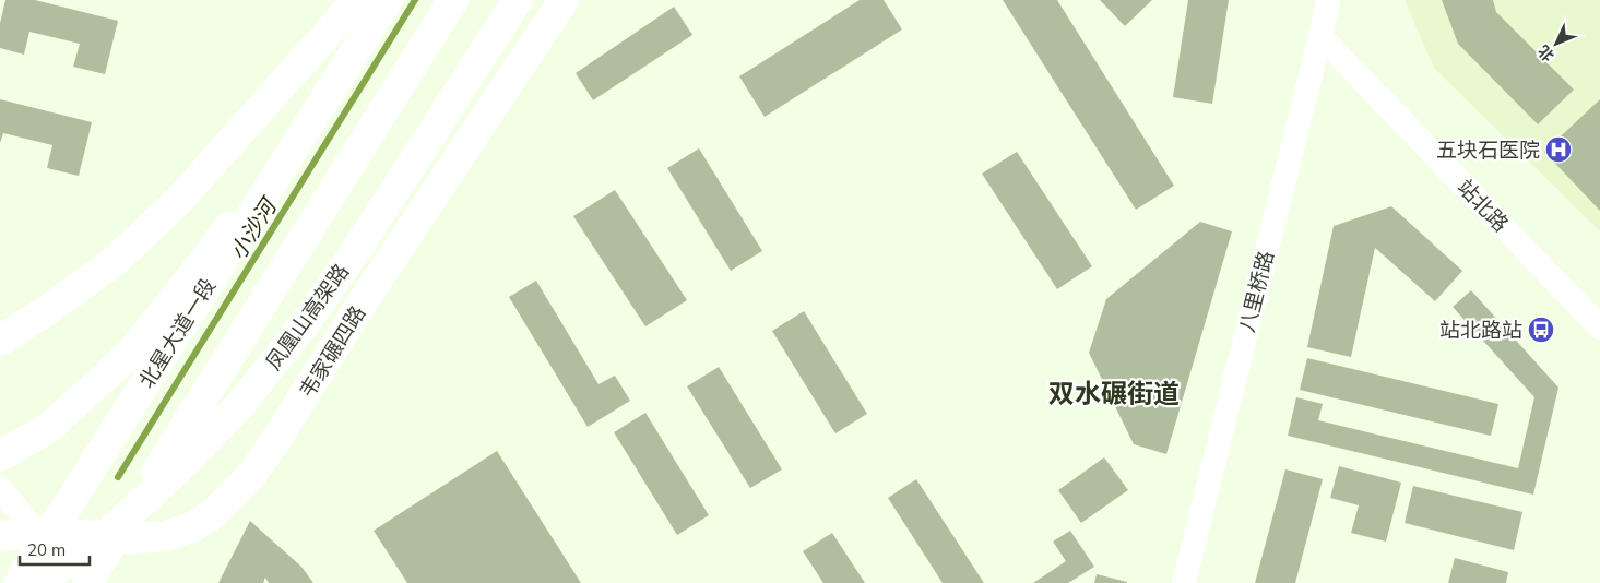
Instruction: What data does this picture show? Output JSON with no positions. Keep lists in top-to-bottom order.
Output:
{
  "streets": {
    "main road": ["凤凰山高架路", "北星大道一段", "韦家碾四路"],
    "street": ["站北路", "八里桥路"]
  },
  "crossings": [
    ["站北路", "八里桥路"]
  ],
  "districts": ["双水碾街道"],
  "water": ["小沙河"],
  "places": {
    "hospital": ["五块石医院"],
    "bus stop": ["站北路站"]
  },
  "scale_bar": "20 m",
  "north": "bottom left"
}
